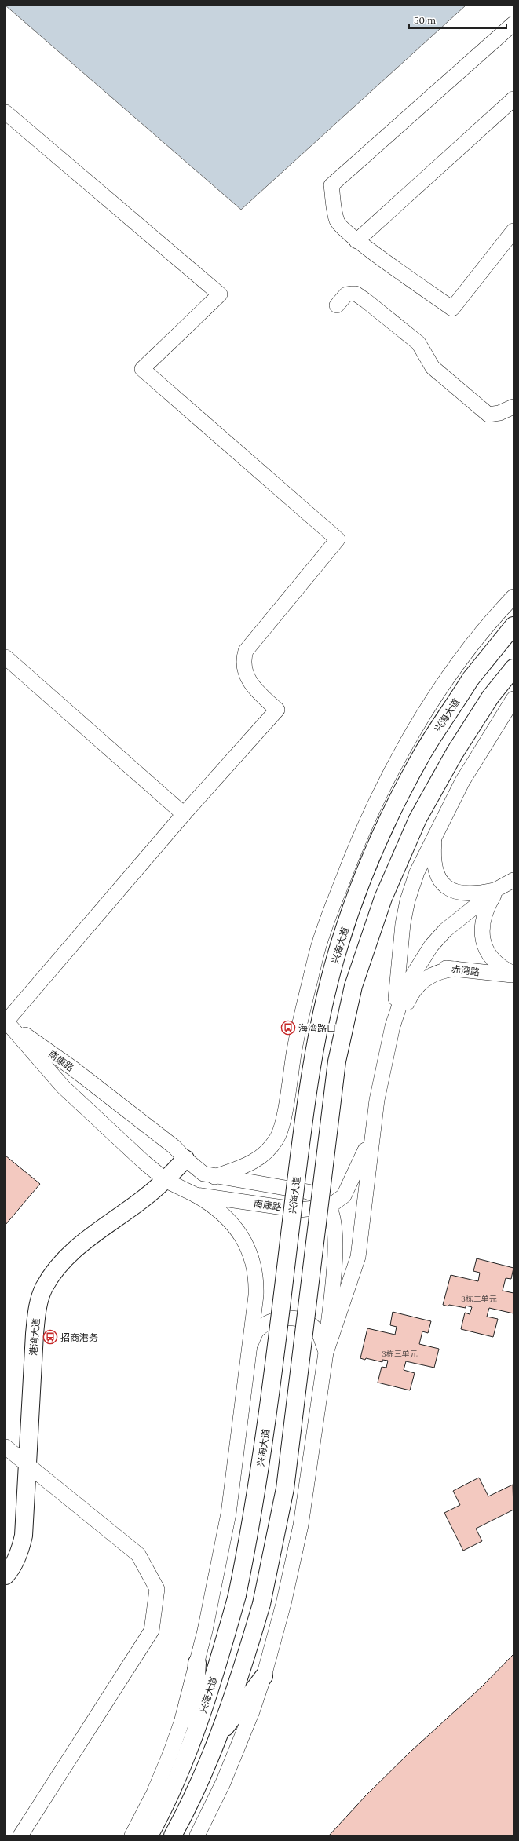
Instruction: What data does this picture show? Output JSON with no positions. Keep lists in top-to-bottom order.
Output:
{
  "streets": {
    "main road": ["兴海大道", "港湾大道"],
    "street": ["赤湾路", "南康路"]
  },
  "crossings": [
    ["兴海大道", "南康路"],
    ["南康路", "港湾大道"]
  ],
  "places": {
    "bus stop": ["海湾路口", "招商港务"]
  },
  "house_numbers": ["3栋二单元", "3栋三单元"],
  "scale_bar": "50 m"
}
